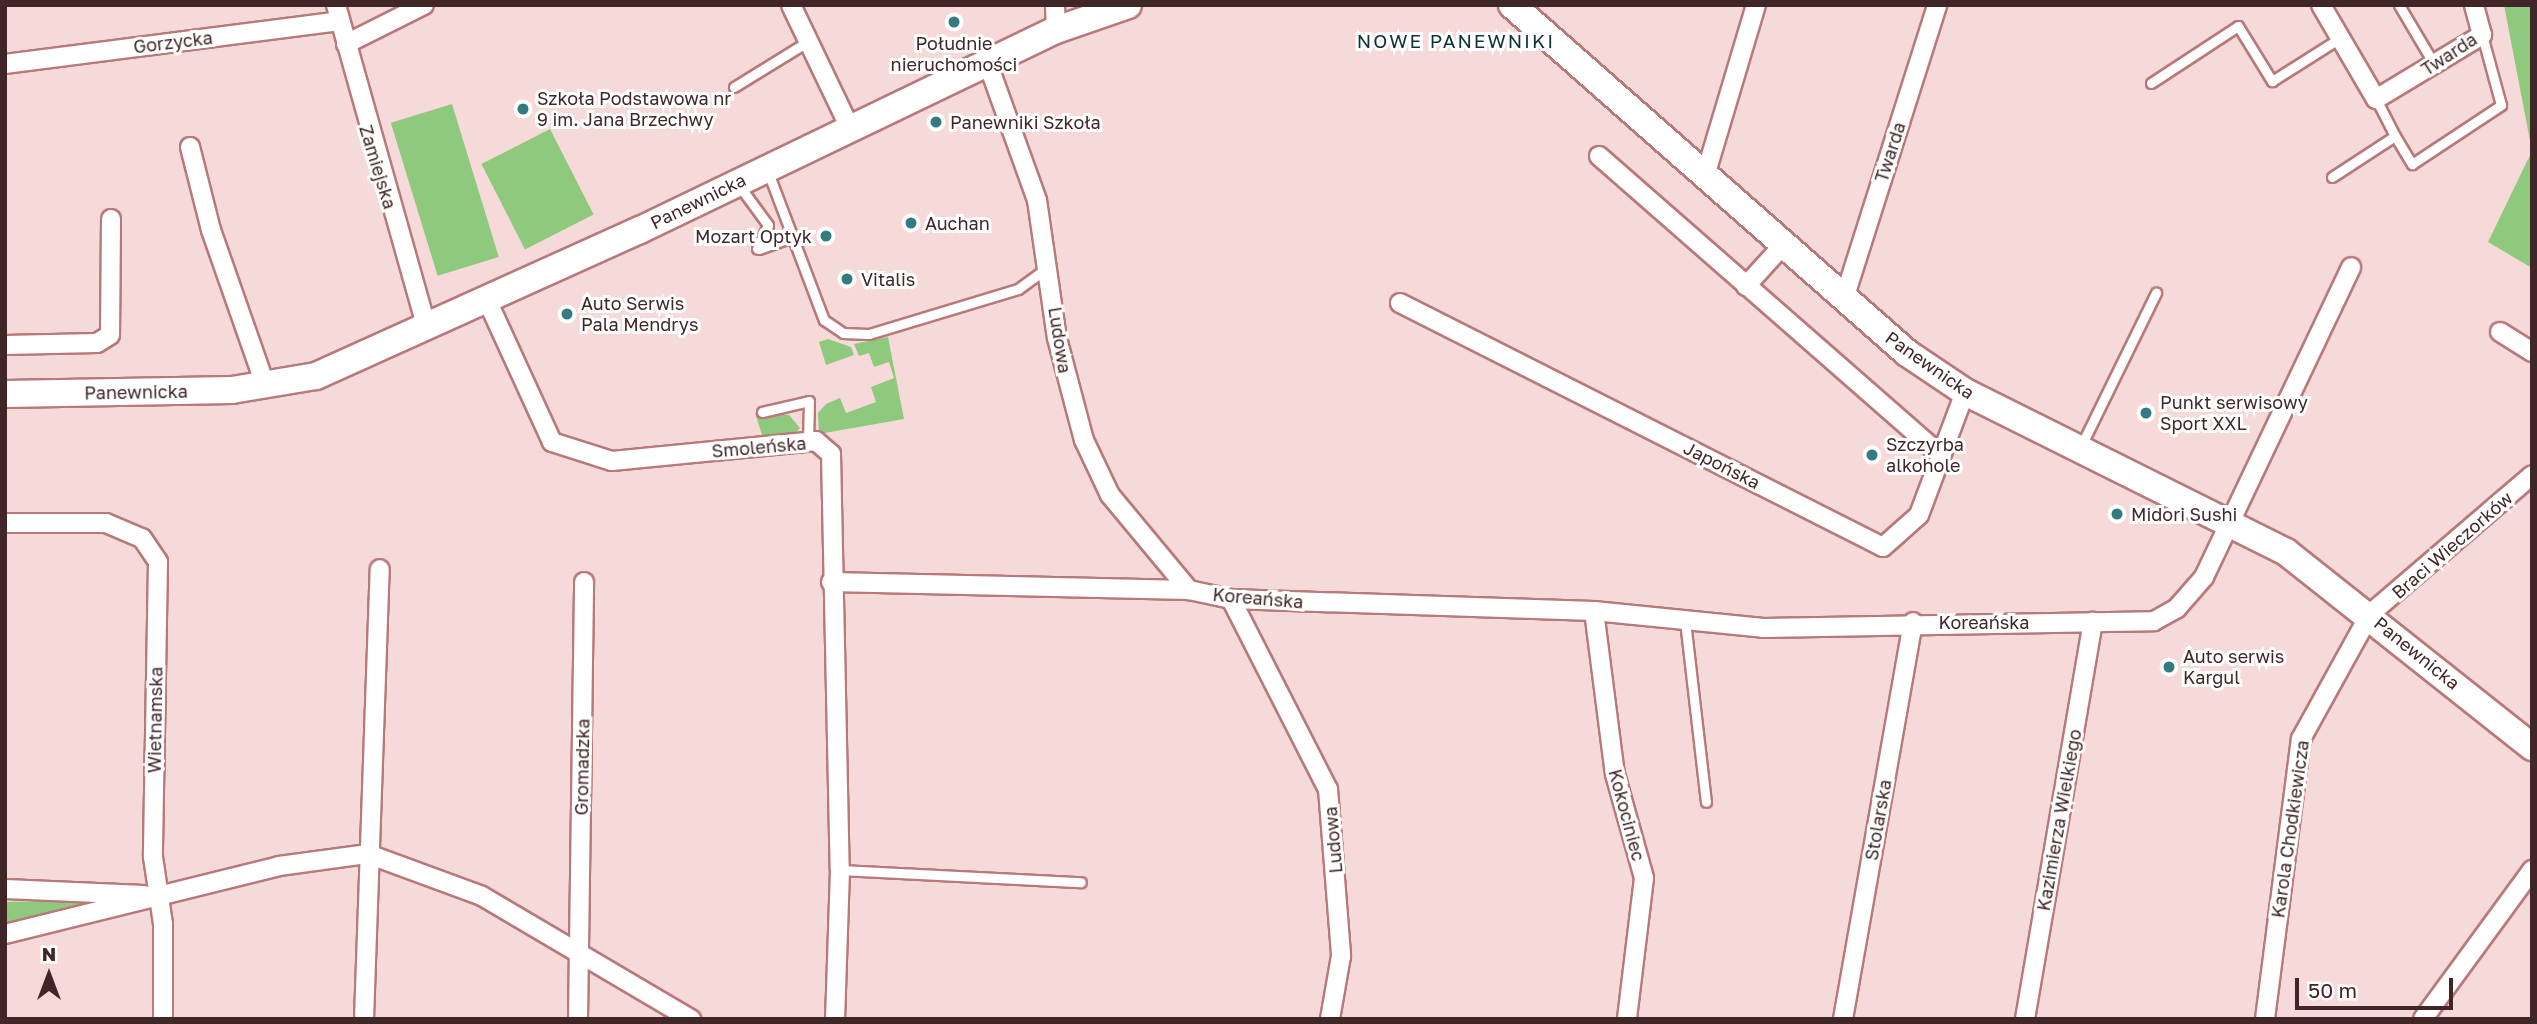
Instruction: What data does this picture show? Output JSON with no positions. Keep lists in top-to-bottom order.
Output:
{
  "streets": {
    "street": [
      "Gorzycka",
      "Twarda",
      "Zamiejska",
      "Panewnicka",
      "Ludowa",
      "Smoleńska",
      "Japońska",
      "Braci Wieczorków",
      "Koreańska",
      "Wietnamska",
      "Gromadzka",
      "Kokociniec",
      "Stolarska",
      "Kazimierza Wielkiego",
      "Karola Chodkiewicza"
    ]
  },
  "crossings": [
    ["Gorzycka", "Zamiejska"],
    ["Twarda", "Panewnicka"],
    ["Zamiejska", "Panewnicka"],
    ["Panewnicka", "Ludowa"],
    ["Panewnicka", "Smoleńska"],
    ["Panewnicka", "Japońska"],
    ["Panewnicka", "Braci Wieczorków"],
    ["Panewnicka", "Koreańska"],
    ["Panewnicka", "Karola Chodkiewicza"],
    ["Ludowa", "Koreańska"],
    ["Smoleńska", "Koreańska"],
    ["Braci Wieczorków", "Karola Chodkiewicza"],
    ["Koreańska", "Kokociniec"],
    ["Koreańska", "Stolarska"],
    ["Koreańska", "Kazimierza Wielkiego"]
  ],
  "districts": ["NOWE PANEWNIKI"],
  "places": [
    "Południe nieruchomości",
    "Szkoła Podstawowa nr 9 im. Jana Brzechwy",
    "Panewniki Szkoła",
    "Auchan",
    "Mozart Optyk",
    "Vitalis",
    "Auto Serwis Pala Mendrys",
    "Punkt serwisowy Sport XXL",
    "Szczyrba alkohole",
    "Midori Sushi",
    "Auto serwis Kargul"
  ],
  "scale_bar": "50 m",
  "north": "top"
}
